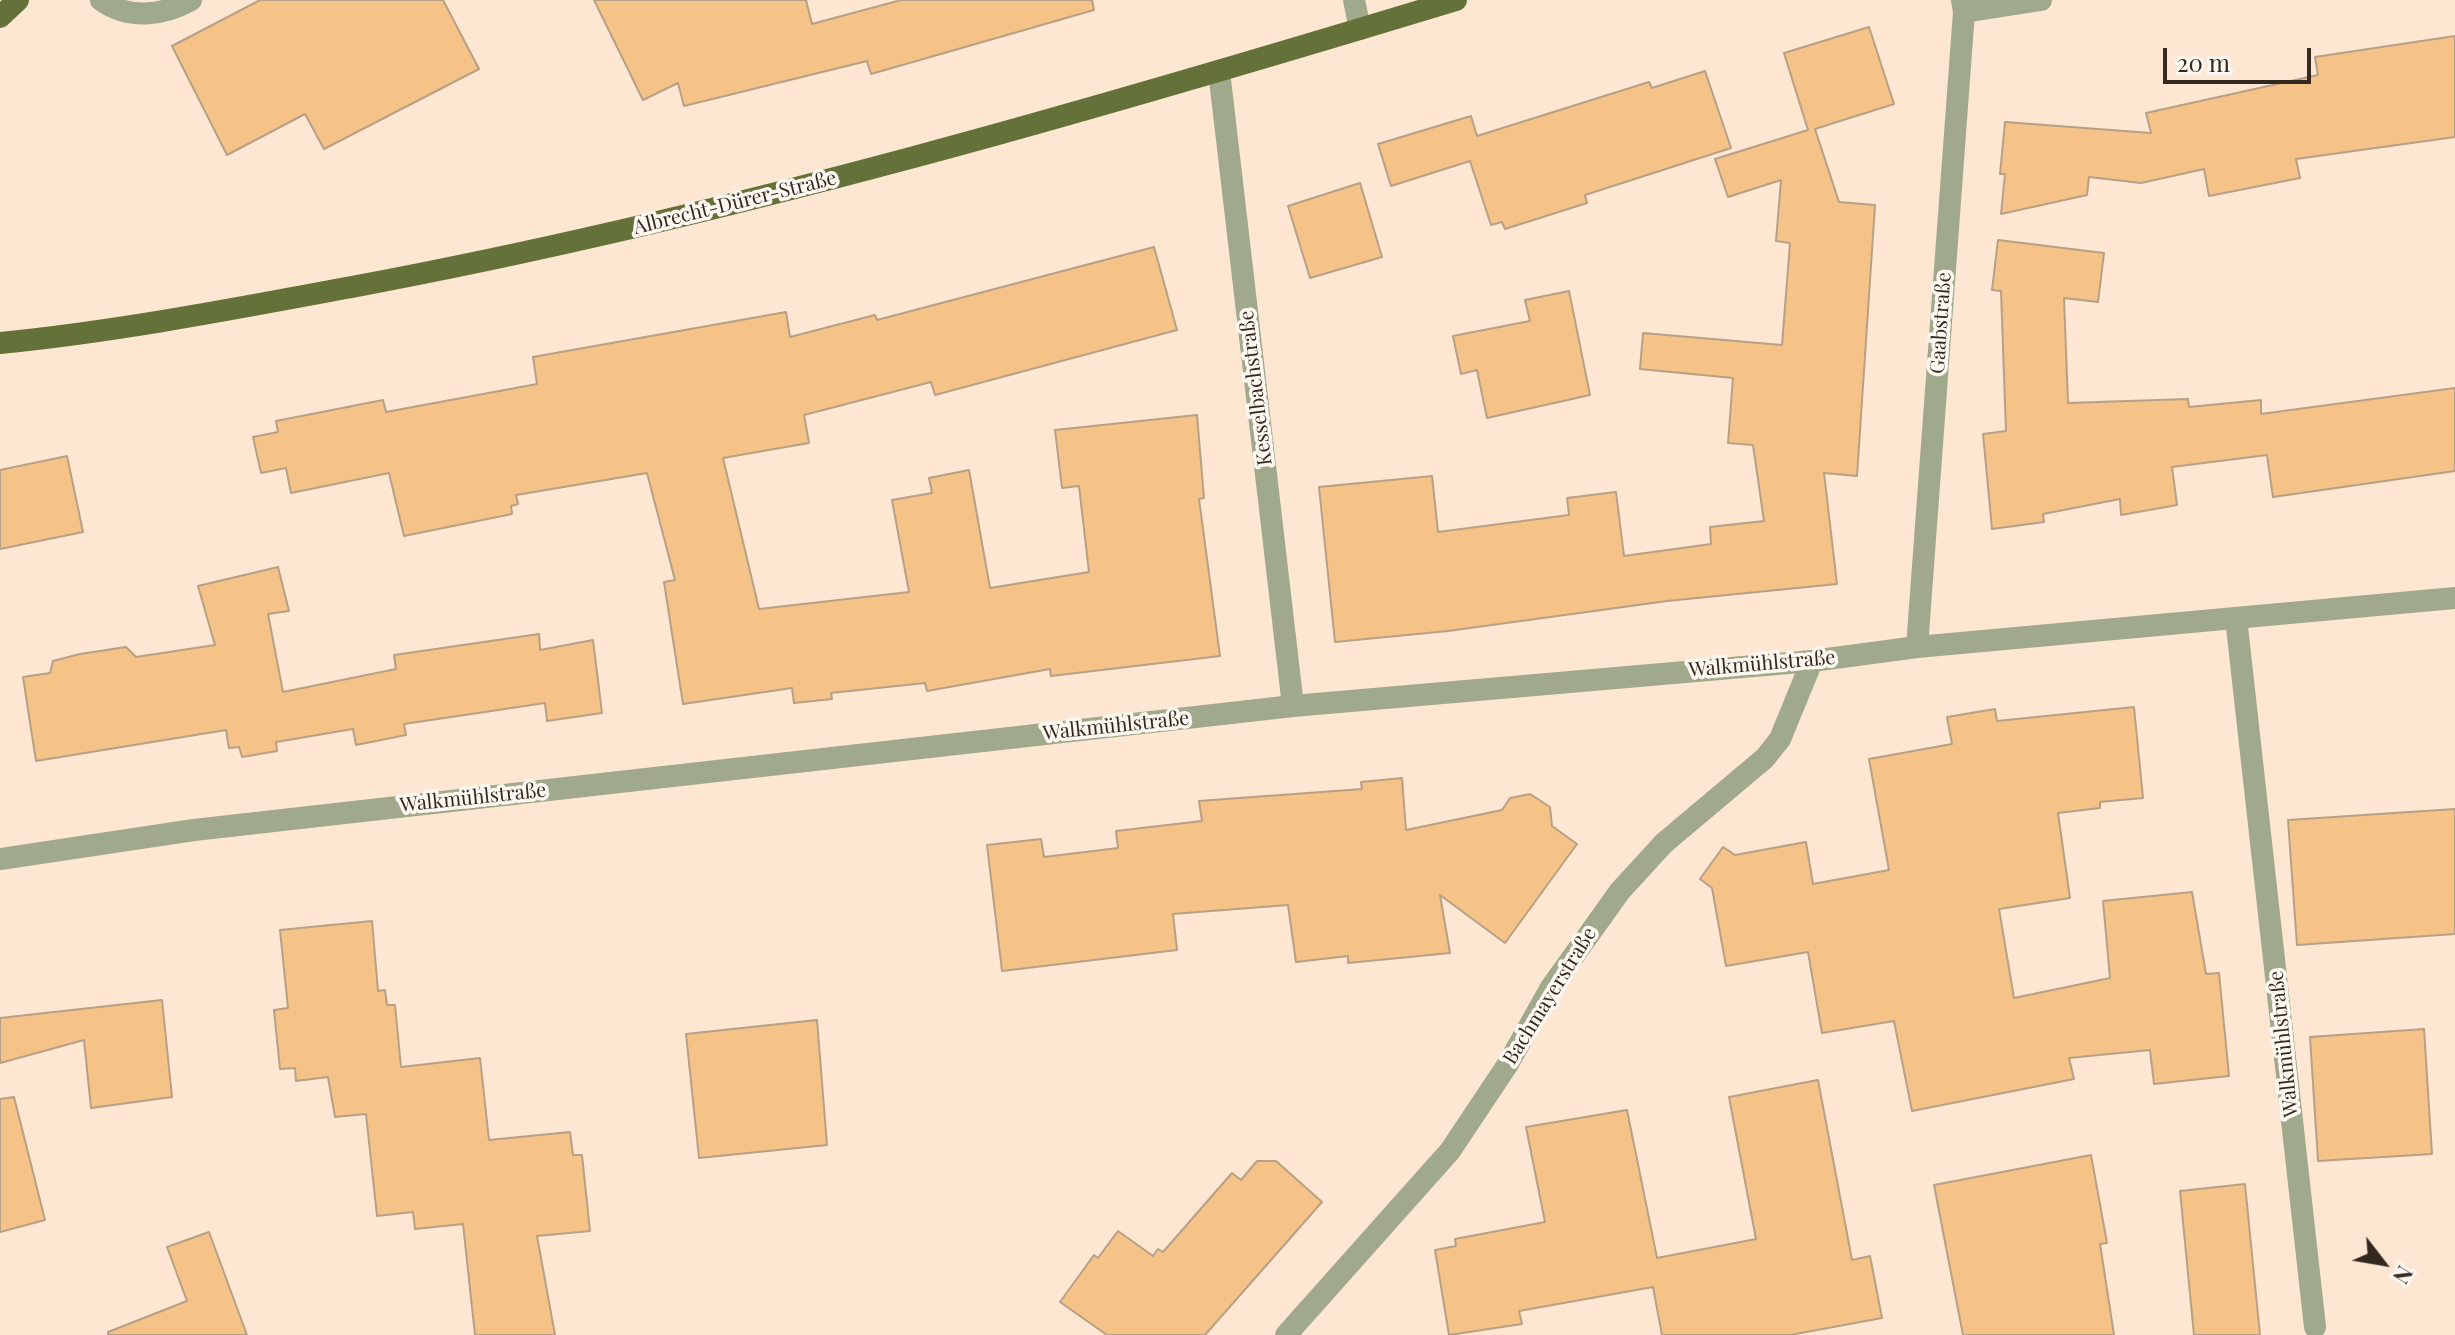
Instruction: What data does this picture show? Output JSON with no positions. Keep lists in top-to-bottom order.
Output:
{
  "streets": {
    "main road": ["Albrecht-Dürer-Straße"],
    "street": [
      "Gaabstraße",
      "Kesselbachstraße",
      "Walkmühlstraße",
      "Bachmayerstraße"
    ]
  },
  "crossings": [
    ["Albrecht-Dürer-Straße", "Kesselbachstraße"],
    ["Gaabstraße", "Walkmühlstraße"],
    ["Kesselbachstraße", "Walkmühlstraße"],
    ["Walkmühlstraße", "Bachmayerstraße"]
  ],
  "scale_bar": "20 m",
  "north": "bottom right"
}
